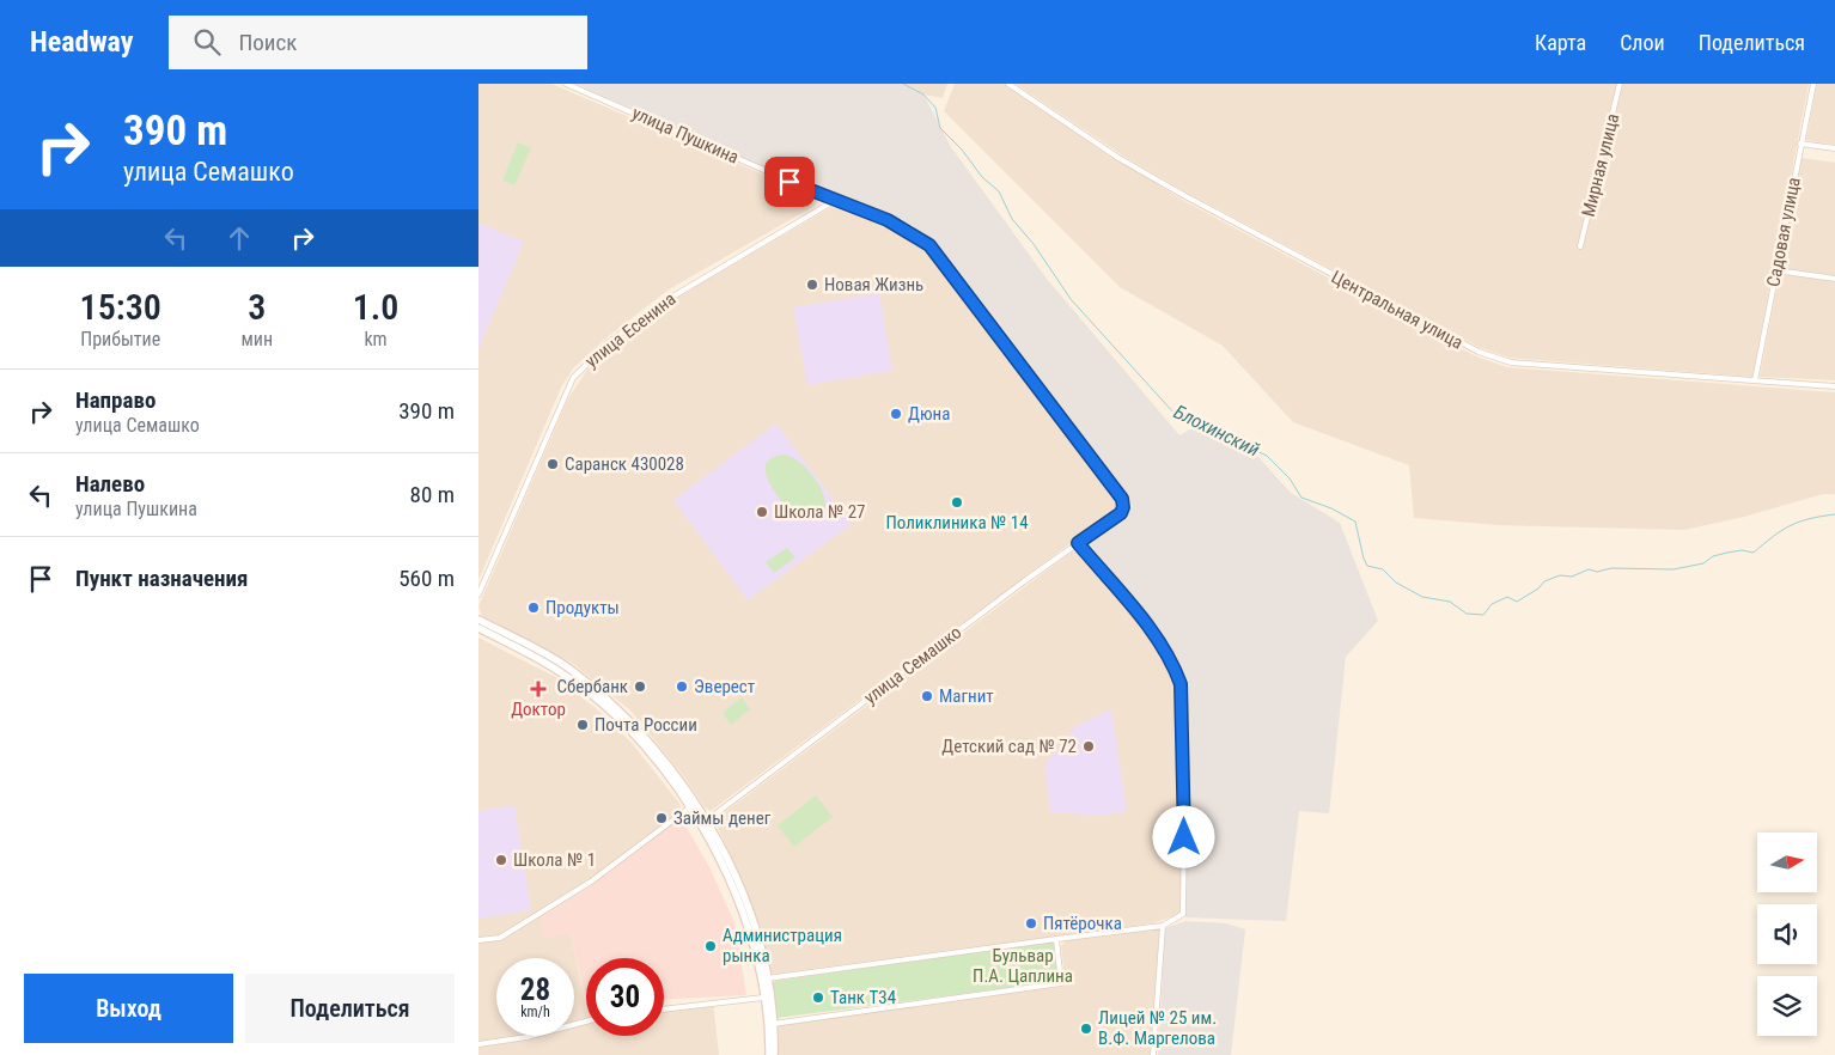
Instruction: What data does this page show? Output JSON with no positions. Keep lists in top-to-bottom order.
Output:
{
  "streets": {
    "street": [
      "улица Пушкина",
      "Мирная улица",
      "Садовая улица",
      "Центральная улица",
      "улица Есенина",
      "улица Семашко"
    ]
  },
  "crossings": [
    ["улица Пушкина", "улица Есенина"],
    ["улица Пушкина", "улица Семашко"],
    ["Садовая улица", "Центральная улица"]
  ],
  "water": ["Блохинский"],
  "parks": ["Бульвар П.А. Цаплина"],
  "places": {
    "other": [
      "Новая Жизнь",
      "Дюна",
      "Саранск 430028",
      "Поликлиника № 14",
      "Школа № 27",
      "Продукты",
      "Сбербанк",
      "Эверест",
      "Магнит",
      "Почта России",
      "Детский сад № 72",
      "Займы денег",
      "Школа № 1",
      "Пятёрочка",
      "Администрация рынка",
      "Танк T34",
      "Лицей № 25 им. В.Ф. Маргелова"
    ],
    "health": ["Доктор"]
  },
  "north": "right",
  "page": {
    "header": "Headway",
    "search": "Поиск",
    "nav": ["Карта", "Слои", "Поделиться"],
    "turn": ["390 m", "улица Семашко"],
    "eta": [
      "15:30",
      "Прибытие",
      "3",
      "мин",
      "1.0",
      "km"
    ],
    "list": [
      {
        "name": "Направо",
        "note": "улица Семашко",
        "value": "390 m"
      },
      {
        "name": "Налево",
        "note": "улица Пушкина",
        "value": "80 m"
      },
      {
        "name": "Пункт назначения",
        "value": "560 m"
      }
    ],
    "speed": "28 km/h",
    "limit": "30",
    "buttons": ["Выход", "Поделиться"]
  }
}
